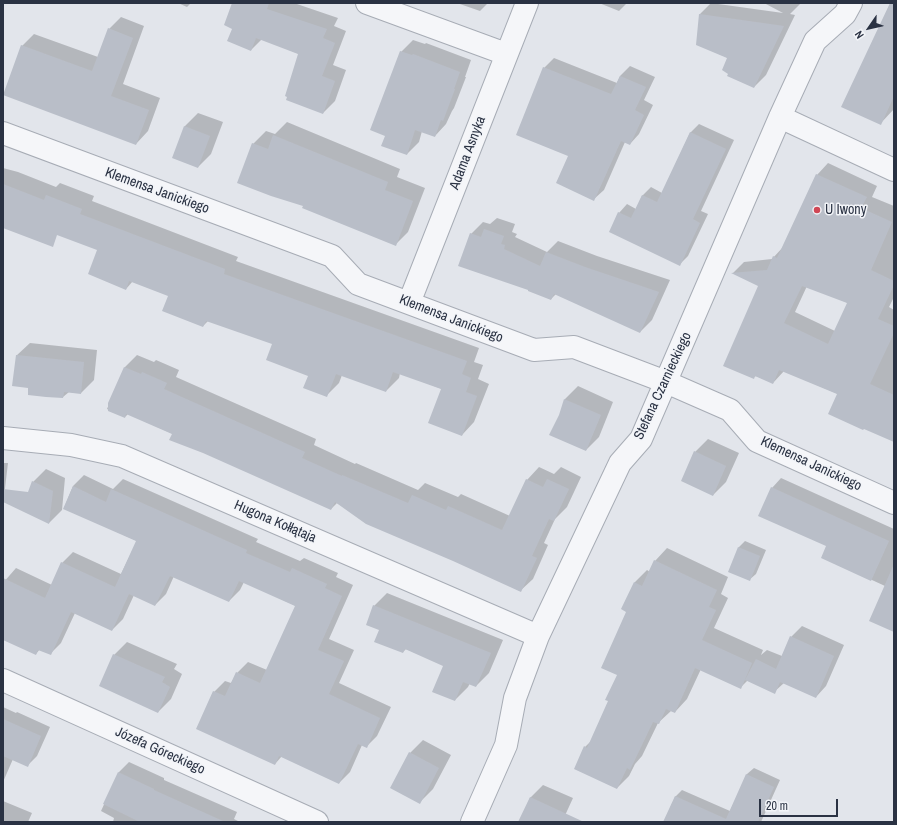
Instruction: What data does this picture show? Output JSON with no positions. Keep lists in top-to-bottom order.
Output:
{
  "streets": {
    "street": [
      "Adama Asnyka",
      "Klemensa Janickiego",
      "Stefana Czarnieckiego",
      "Hugona Kołłątaja",
      "Józefa Góreckiego"
    ]
  },
  "crossings": [
    ["Adama Asnyka", "Klemensa Janickiego"],
    ["Klemensa Janickiego", "Stefana Czarnieckiego"],
    ["Stefana Czarnieckiego", "Hugona Kołłątaja"]
  ],
  "places": ["U Iwony"],
  "scale_bar": "20 m",
  "north": "bottom left"
}
